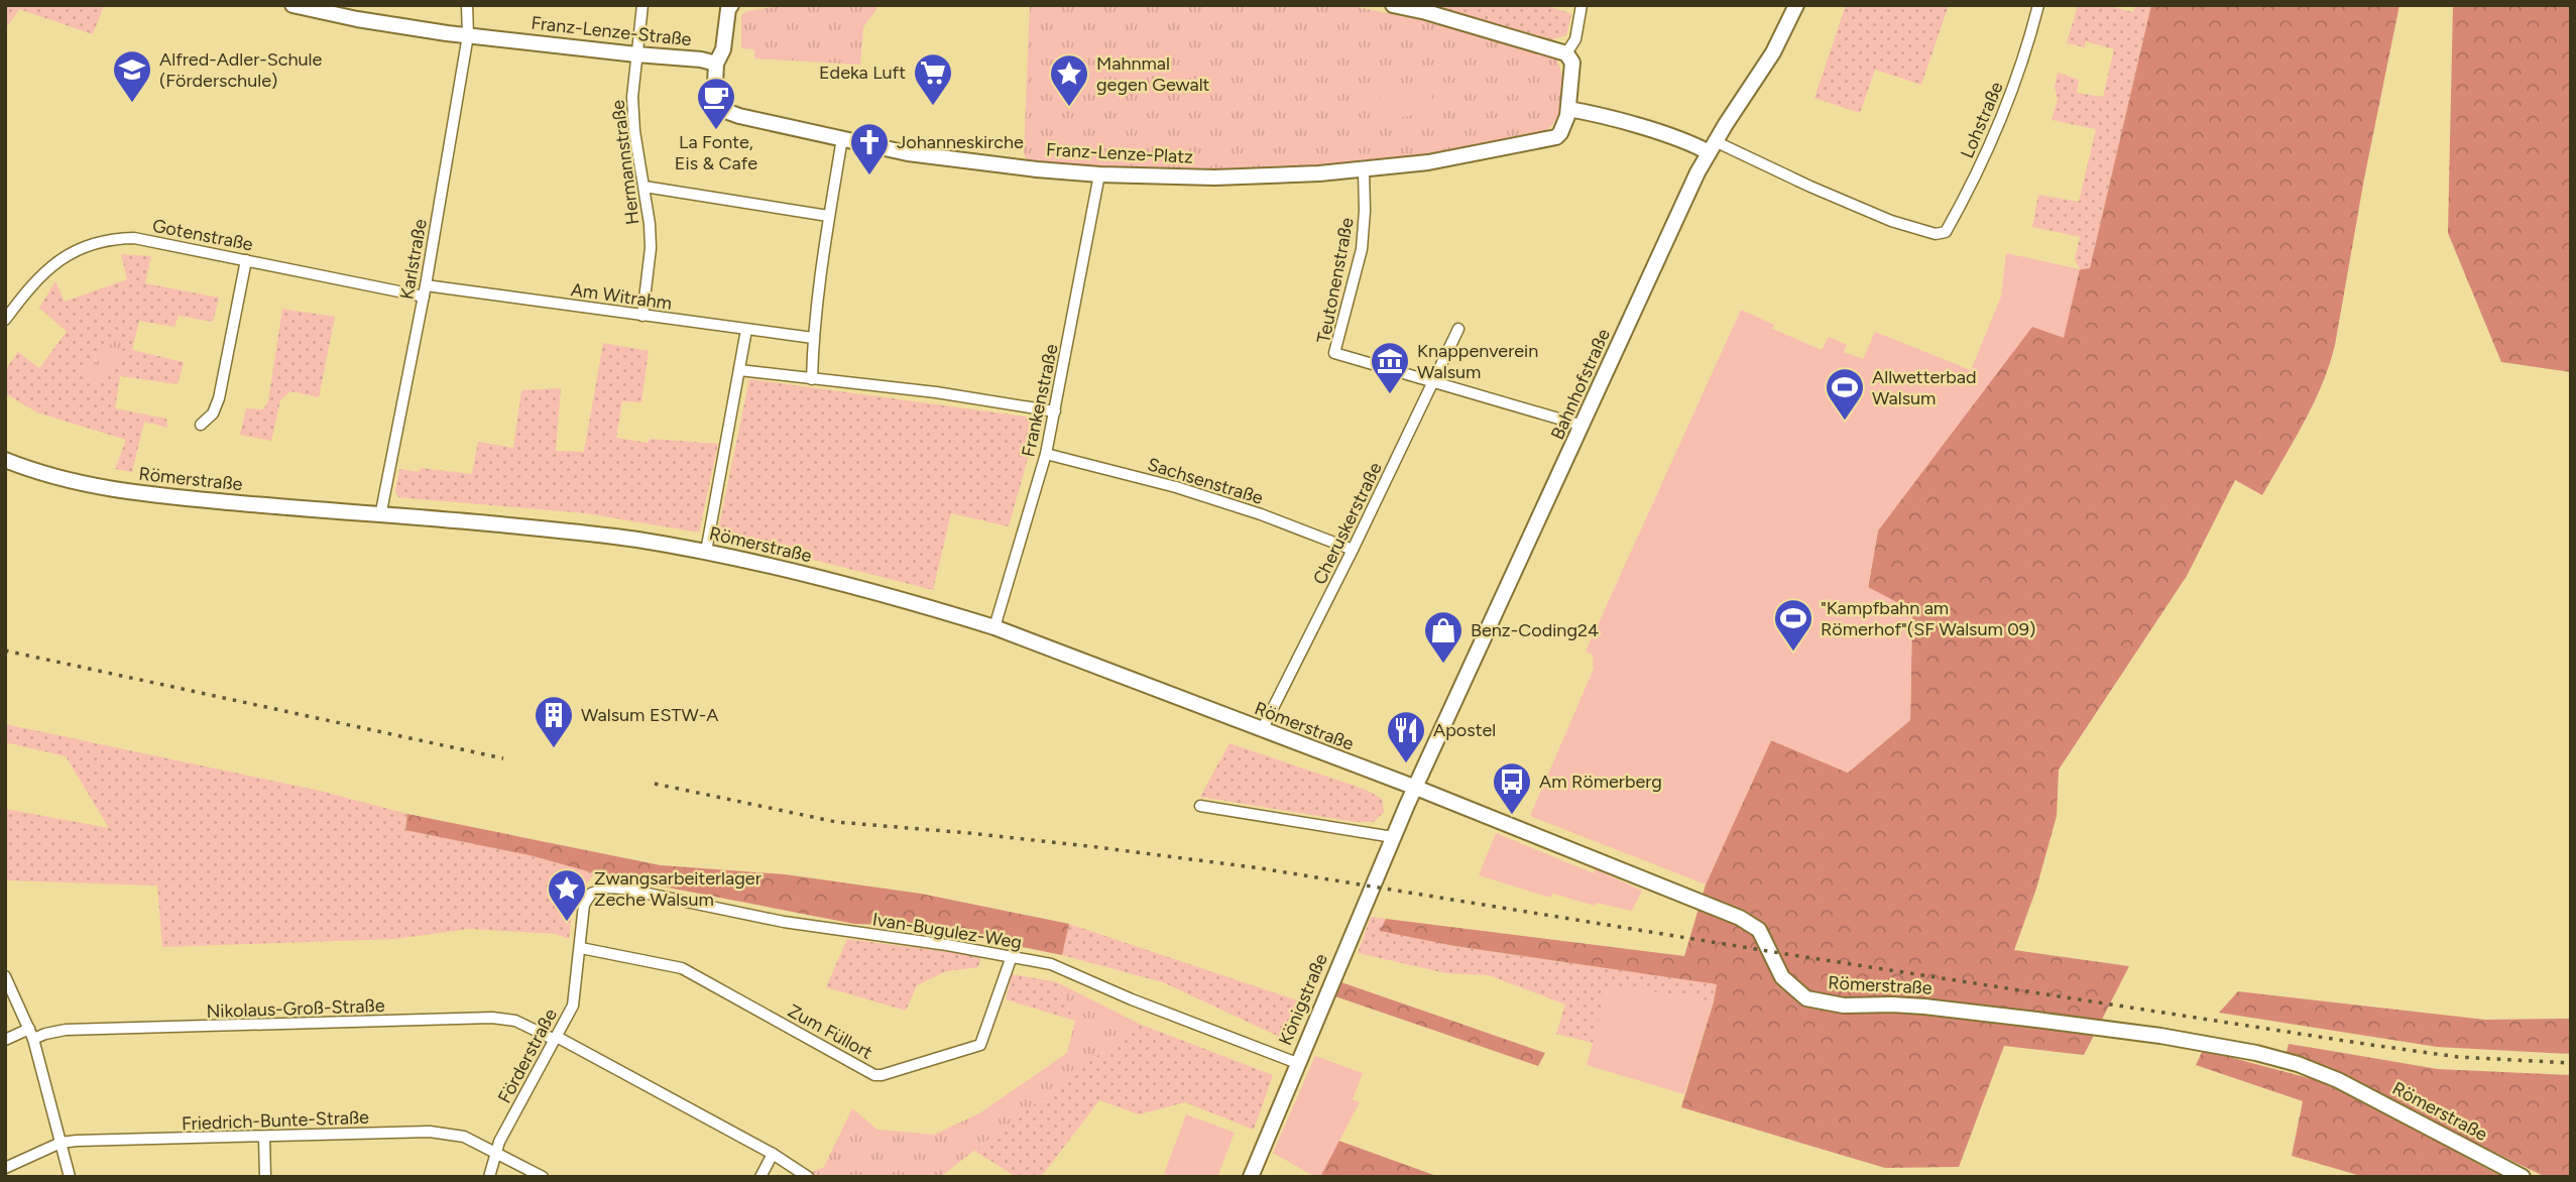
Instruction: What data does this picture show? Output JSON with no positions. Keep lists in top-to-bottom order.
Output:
{
  "streets": {
    "street": [
      "Franz-Lenze-Straße",
      "Lohstraße",
      "Franz-Lenze-Platz",
      "Hermannstraße",
      "Gotenstraße",
      "Karlstraße",
      "Teutonenstraße",
      "Am Witrahm",
      "Bahnhofstraße",
      "Frankenstraße",
      "Römerstraße",
      "Sachsenstraße",
      "Cheruskerstraße",
      "Ivan-Bugulez-Weg",
      "Königstraße",
      "Nikolaus-Groß-Straße",
      "Zum Füllort",
      "Förderstraße",
      "Friedrich-Bunte-Straße"
    ]
  },
  "crossings": [
    ["Franz-Lenze-Straße", "Franz-Lenze-Platz"],
    ["Franz-Lenze-Straße", "Hermannstraße"],
    ["Franz-Lenze-Straße", "Karlstraße"],
    ["Lohstraße", "Bahnhofstraße"],
    ["Franz-Lenze-Platz", "Teutonenstraße"],
    ["Franz-Lenze-Platz", "Frankenstraße"],
    ["Hermannstraße", "Am Witrahm"],
    ["Gotenstraße", "Karlstraße"],
    ["Gotenstraße", "Am Witrahm"],
    ["Karlstraße", "Am Witrahm"],
    ["Karlstraße", "Römerstraße"],
    ["Teutonenstraße", "Bahnhofstraße"],
    ["Teutonenstraße", "Cheruskerstraße"],
    ["Bahnhofstraße", "Römerstraße"],
    ["Bahnhofstraße", "Königstraße"],
    ["Frankenstraße", "Römerstraße"],
    ["Frankenstraße", "Sachsenstraße"],
    ["Römerstraße", "Cheruskerstraße"],
    ["Römerstraße", "Königstraße"],
    ["Sachsenstraße", "Cheruskerstraße"],
    ["Ivan-Bugulez-Weg", "Königstraße"],
    ["Ivan-Bugulez-Weg", "Zum Füllort"],
    ["Ivan-Bugulez-Weg", "Förderstraße"],
    ["Nikolaus-Groß-Straße", "Förderstraße"],
    ["Zum Füllort", "Förderstraße"],
    ["Förderstraße", "Friedrich-Bunte-Straße"]
  ],
  "places": {
    "school or university": ["Alfred-Adler-Schule (Förderschule)"],
    "supermarket": ["Edeka Luft"],
    "place": ["Mahnmal gegen Gewalt", "Zwangsarbeiterlager Zeche Walsum"],
    "cafe": ["La Fonte, Eis & Cafe"],
    "church": ["Johanneskirche"],
    "museum": ["Knappenverein Walsum"],
    "sports": ["Allwetterbad Walsum", "\"Kampfbahn am Römerhof\"(SF Walsum 09)"],
    "shop": ["Benz-Coding24"],
    "building": ["Walsum ESTW-A"],
    "restaurant": ["Apostel"],
    "bus stop": ["Am Römerberg"]
  }
}
